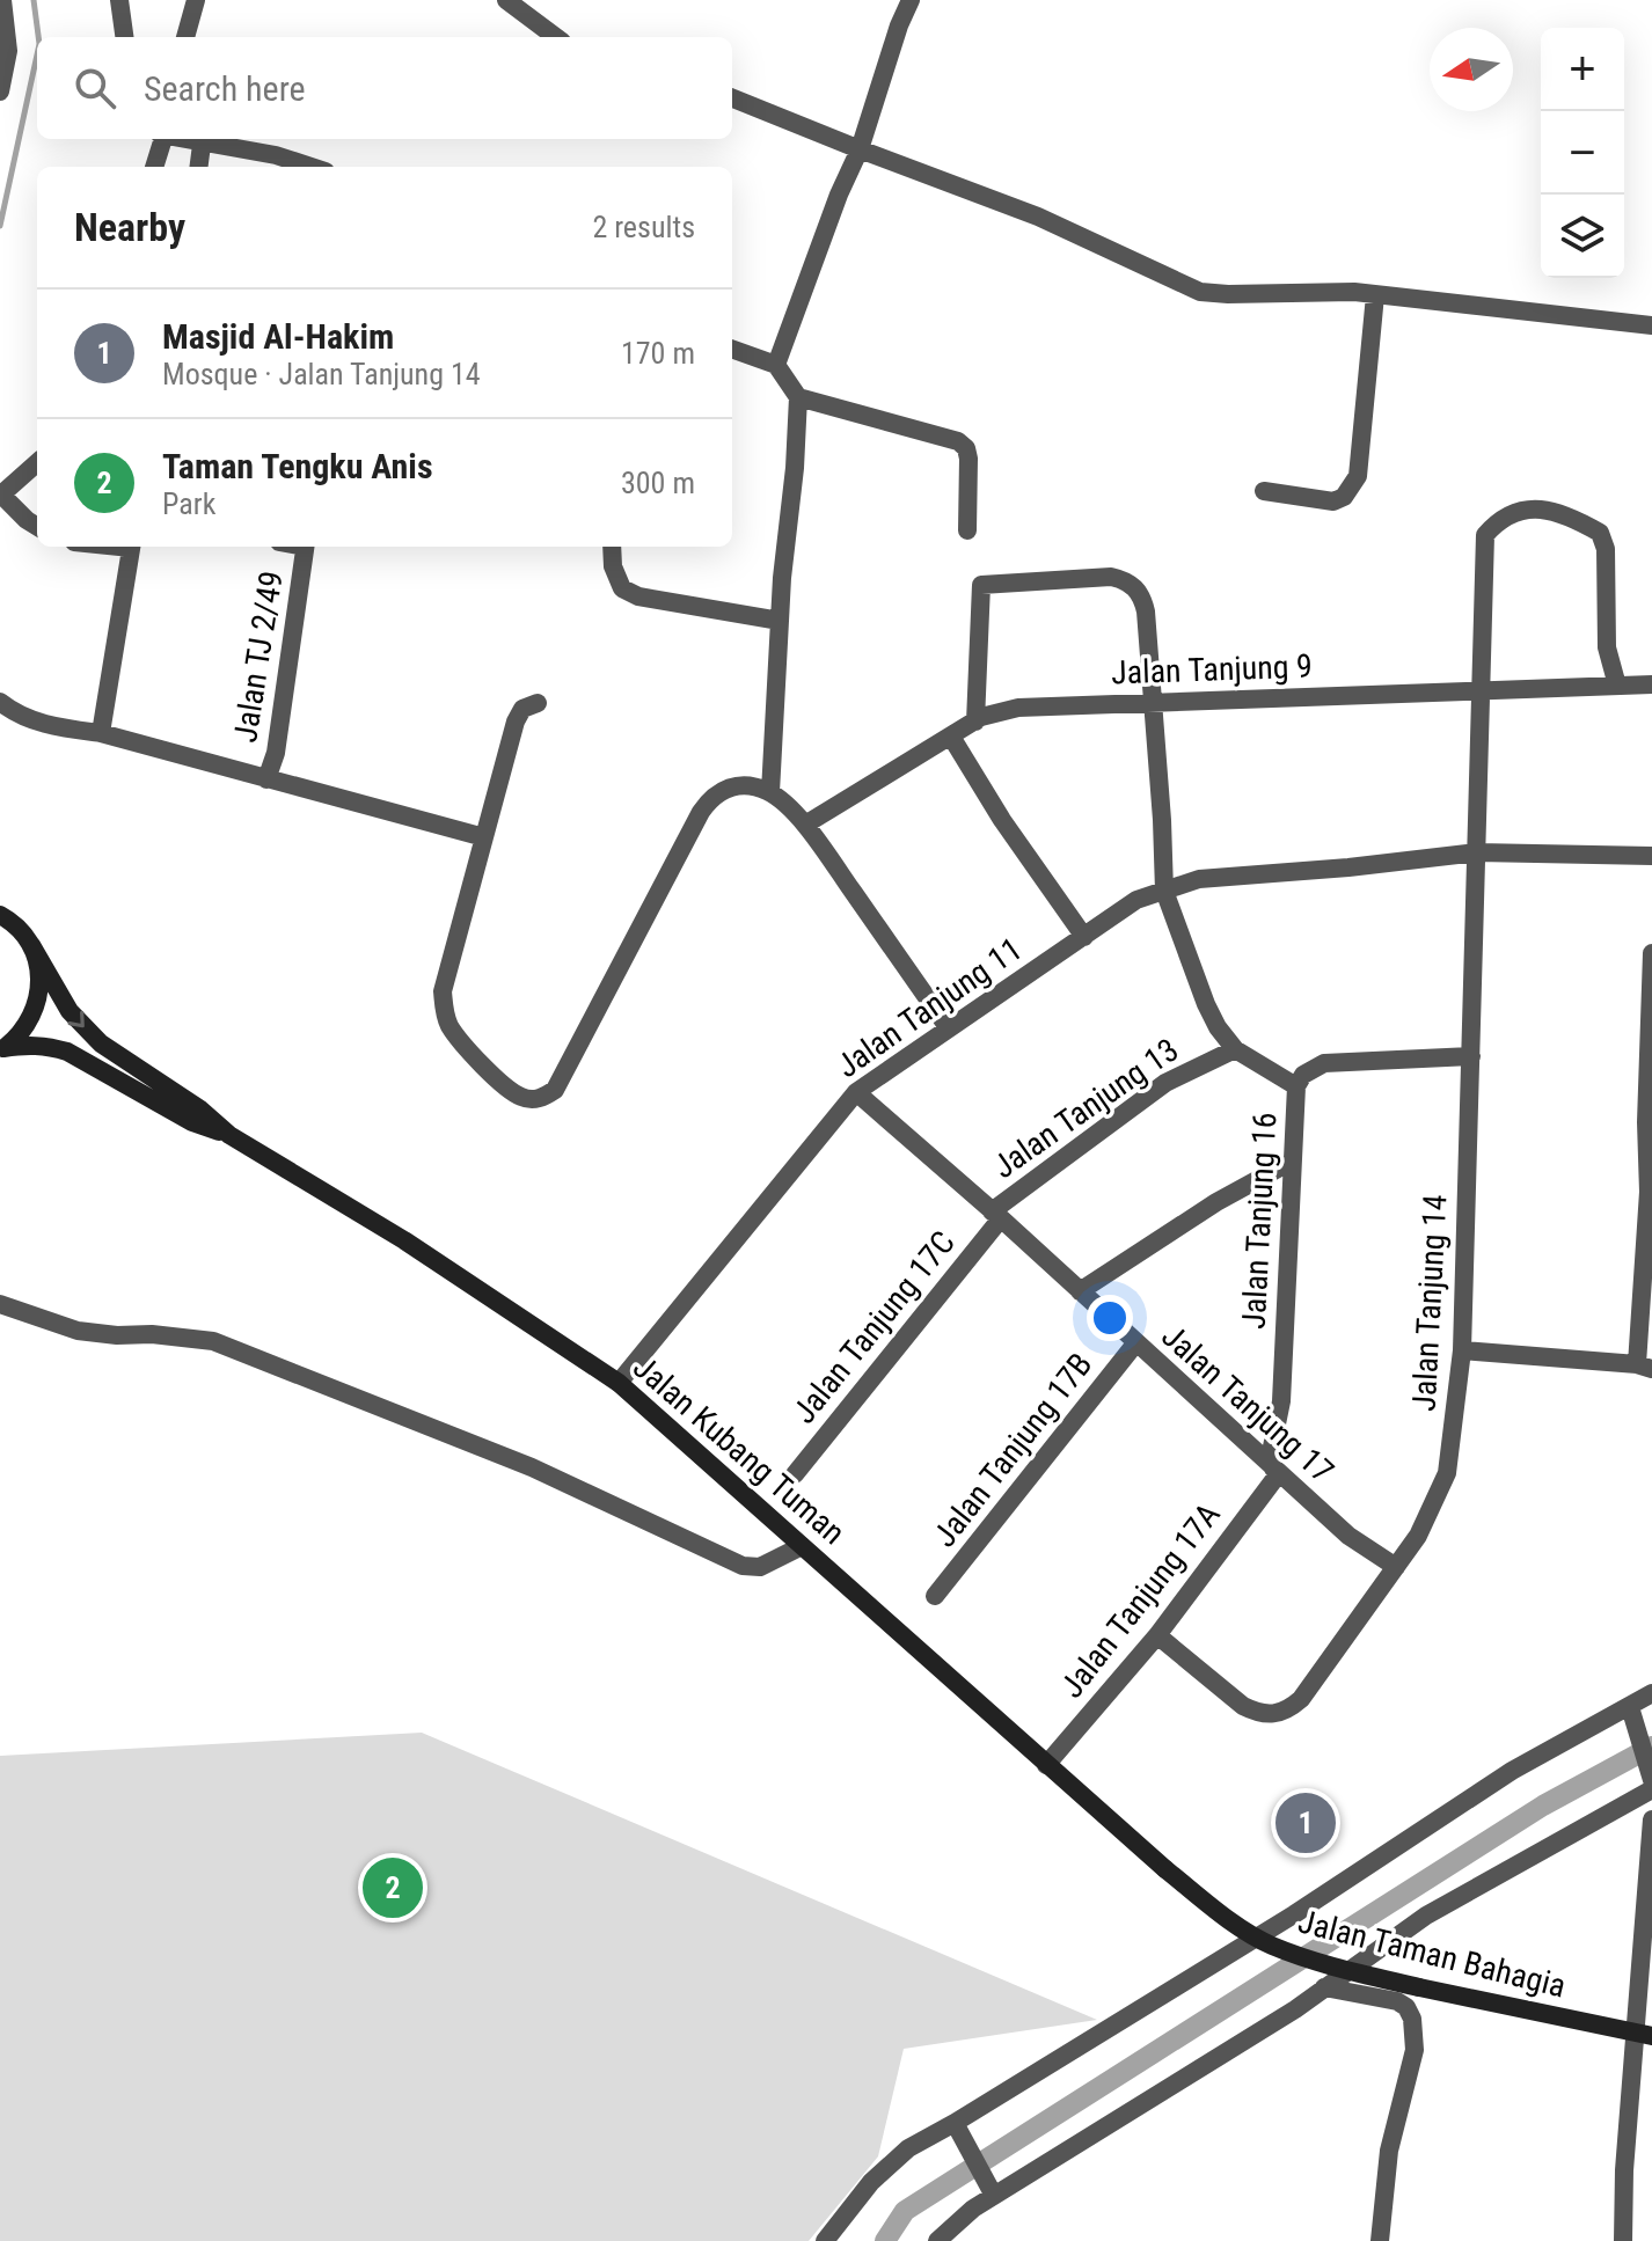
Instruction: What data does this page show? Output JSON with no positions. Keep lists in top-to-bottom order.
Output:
{
  "streets": {
    "main road": ["Jalan Kubang Tuman", "Jalan Taman Bahagia"],
    "street": [
      "Jalan TJ 2/49",
      "Jalan Tanjung 9",
      "Jalan Tanjung 11",
      "Jalan Tanjung 13",
      "Jalan Tanjung 16",
      "Jalan Tanjung 14",
      "Jalan Tanjung 17C",
      "Jalan Tanjung 17",
      "Jalan Tanjung 17B",
      "Jalan Tanjung 17A"
    ]
  },
  "crossings": [
    ["Jalan Tanjung 9", "Jalan Tanjung 14"],
    ["Jalan Tanjung 11", "Jalan Tanjung 14"],
    ["Jalan Tanjung 11", "Jalan Tanjung 17"],
    ["Jalan Tanjung 11", "Jalan Kubang Tuman"],
    ["Jalan Tanjung 13", "Jalan Tanjung 17C"],
    ["Jalan Tanjung 13", "Jalan Tanjung 17"],
    ["Jalan Tanjung 16", "Jalan Tanjung 17"],
    ["Jalan Tanjung 16", "Jalan Tanjung 17A"],
    ["Jalan Tanjung 14", "Jalan Tanjung 17"],
    ["Jalan Tanjung 14", "Jalan Tanjung 17A"],
    ["Jalan Tanjung 17C", "Jalan Tanjung 17"],
    ["Jalan Tanjung 17", "Jalan Tanjung 17B"],
    ["Jalan Tanjung 17", "Jalan Tanjung 17A"],
    ["Jalan Kubang Tuman", "Jalan Tanjung 17A"],
    ["Jalan Kubang Tuman", "Jalan Taman Bahagia"]
  ],
  "north": "left",
  "page": {
    "map_buttons": ["+", "−"],
    "search": "Search here",
    "heading": ["Nearby", "2 results"],
    "list": [
      {
        "mark": "1",
        "name": "Masjid Al-Hakim",
        "note": "Mosque · Jalan Tanjung 14",
        "value": "170 m"
      },
      {
        "mark": "2",
        "name": "Taman Tengku Anis",
        "note": "Park",
        "value": "300 m"
      }
    ],
    "pins": ["1", "2"]
  }
}
